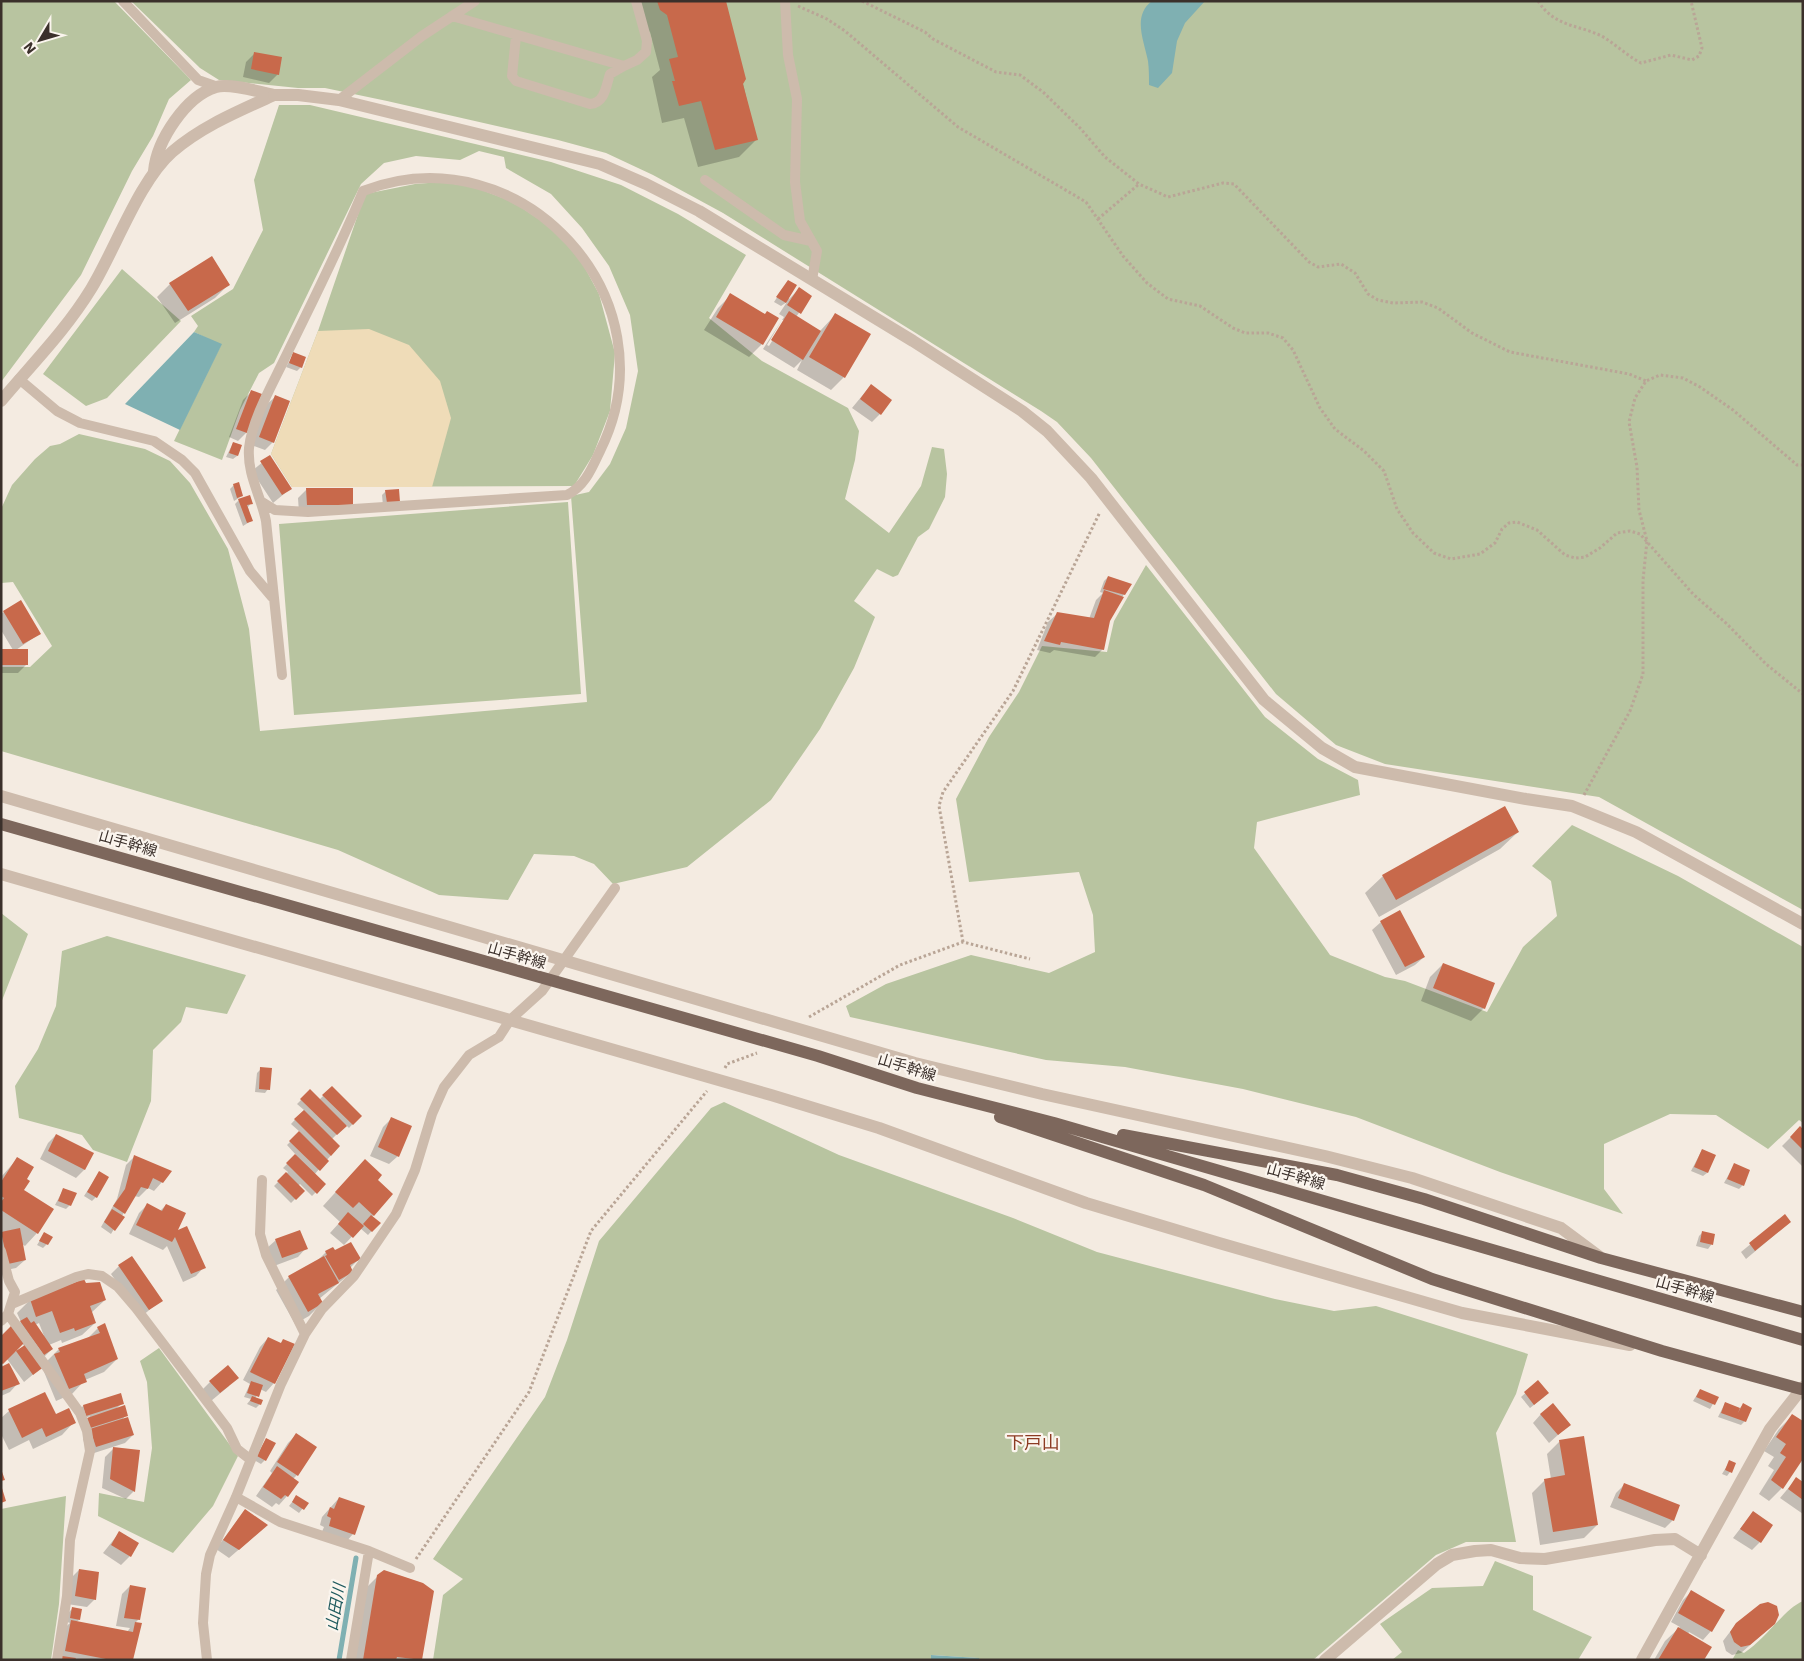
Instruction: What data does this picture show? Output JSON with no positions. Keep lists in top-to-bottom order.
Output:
{
  "streets": {
    "main road": ["山手幹線"]
  },
  "districts": ["下戸山"],
  "water": ["山田川"],
  "north": "bottom left"
}
